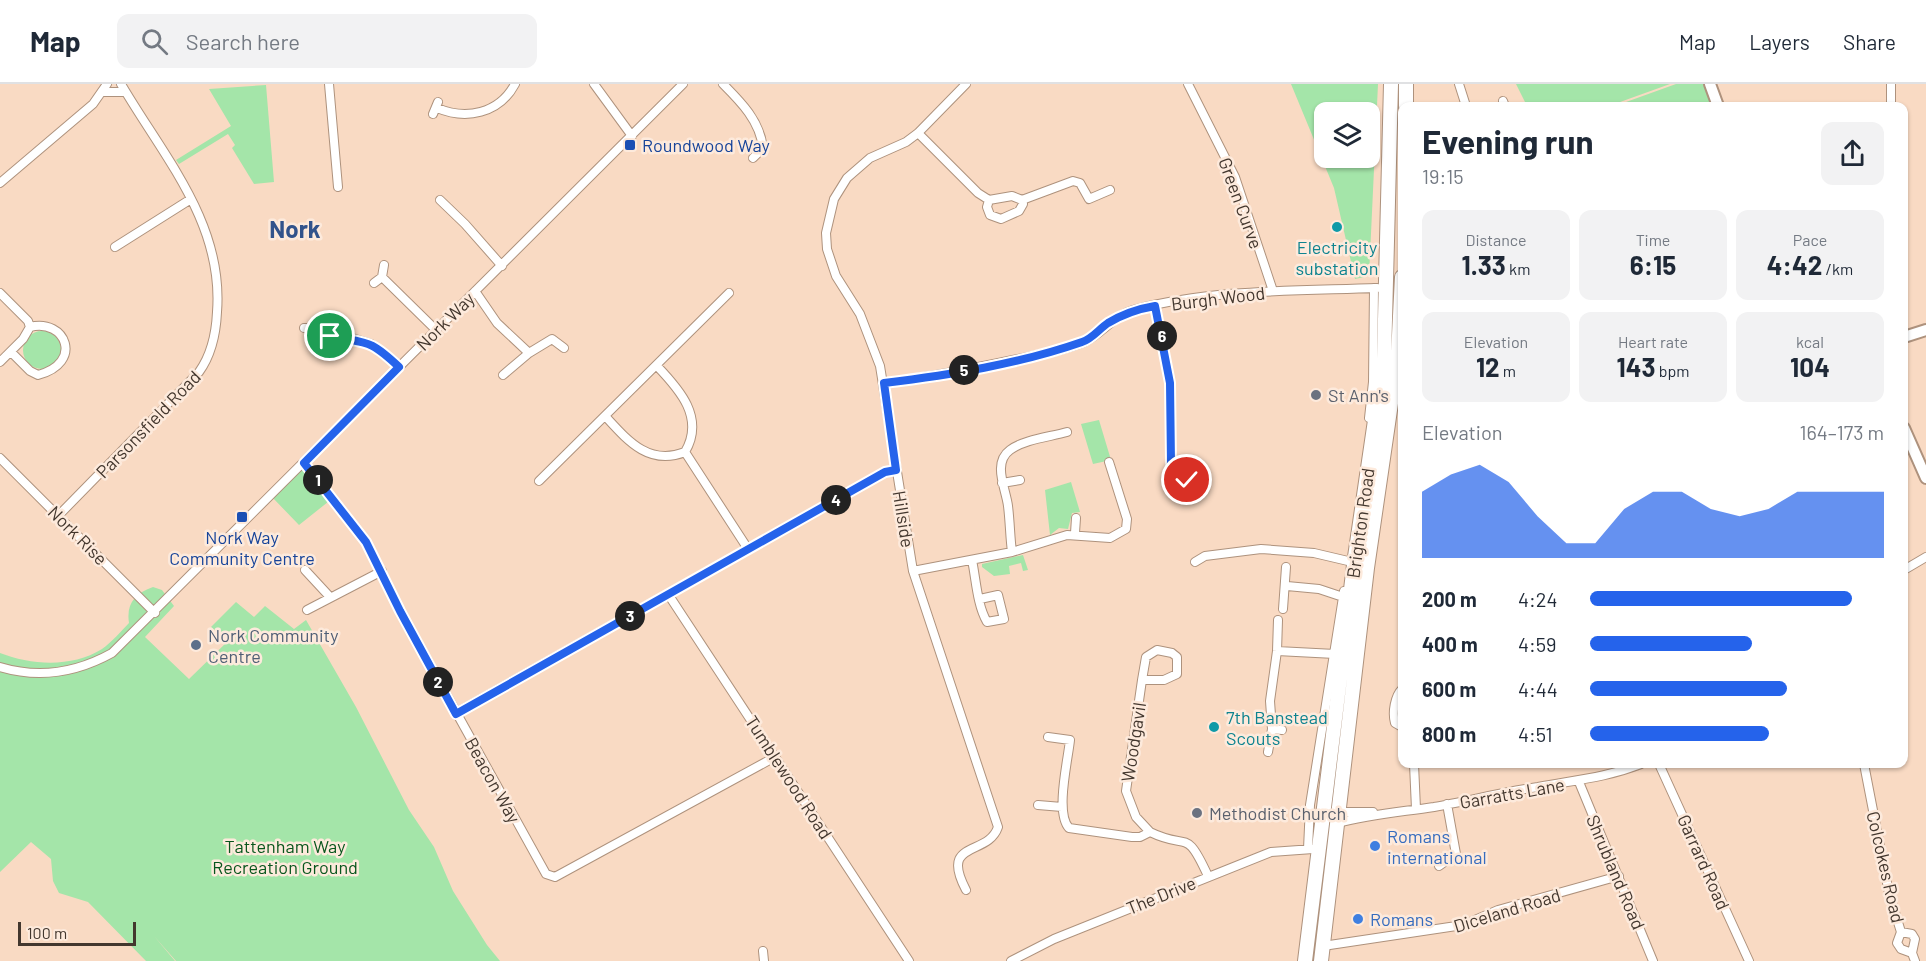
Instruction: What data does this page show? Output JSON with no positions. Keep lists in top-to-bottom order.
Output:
{
  "streets": {
    "highway": ["Brighton Road"],
    "street": [
      "Green Curve",
      "Burgh Wood",
      "Nork Way",
      "Parsonsfield Road",
      "Hillside",
      "Nork Rise",
      "Woodgavil",
      "Tumblewood Road",
      "Beacon Way",
      "Garratts Lane",
      "Garrard Road",
      "Colcokes Road",
      "Shrubland Road",
      "The Drive",
      "Diceland Road"
    ]
  },
  "crossings": [
    ["Green Curve", "Burgh Wood"],
    ["Burgh Wood", "Hillside"],
    ["Burgh Wood", "Brighton Road"],
    ["Nork Way", "Nork Rise"],
    ["Nork Way", "Beacon Way"],
    ["Parsonsfield Road", "Nork Rise"],
    ["Brighton Road", "Garratts Lane"],
    ["Brighton Road", "The Drive"],
    ["Brighton Road", "Diceland Road"],
    ["Tumblewood Road", "Beacon Way"],
    ["Garratts Lane", "Shrubland Road"],
    ["Shrubland Road", "Diceland Road"]
  ],
  "districts": ["Nork"],
  "parks": ["Tattenham Way Recreation Ground"],
  "places": {
    "transit": ["Roundwood Way", "Nork Way Community Centre"],
    "other": [
      "Electricity substation",
      "St Ann's",
      "Nork Community Centre",
      "7th Banstead Scouts",
      "Methodist Church",
      "Romans international",
      "Romans"
    ]
  },
  "scale_bar": "100 m",
  "page": {
    "header": "Map",
    "search": "Search here",
    "nav": ["Map", "Layers", "Share"],
    "heading": ["Evening run", "19:15"],
    "stats": [
      ["Distance", "1.33 km"],
      ["Time", "6:15"],
      ["Pace", "4:42 /km"],
      ["Elevation", "12 m"],
      ["Heart rate", "143 bpm"],
      ["kcal", "104"]
    ],
    "pins": [
      "6",
      "5",
      "1",
      "4",
      "3",
      "2"
    ],
    "chart": ["Elevation", "164–173 m"],
    "list": [
      {
        "name": "200 m",
        "note": "4:24"
      },
      {
        "name": "400 m",
        "note": "4:59"
      },
      {
        "name": "600 m",
        "note": "4:44"
      },
      {
        "name": "800 m",
        "note": "4:51"
      }
    ],
    "scale": "100 m"
  }
}
